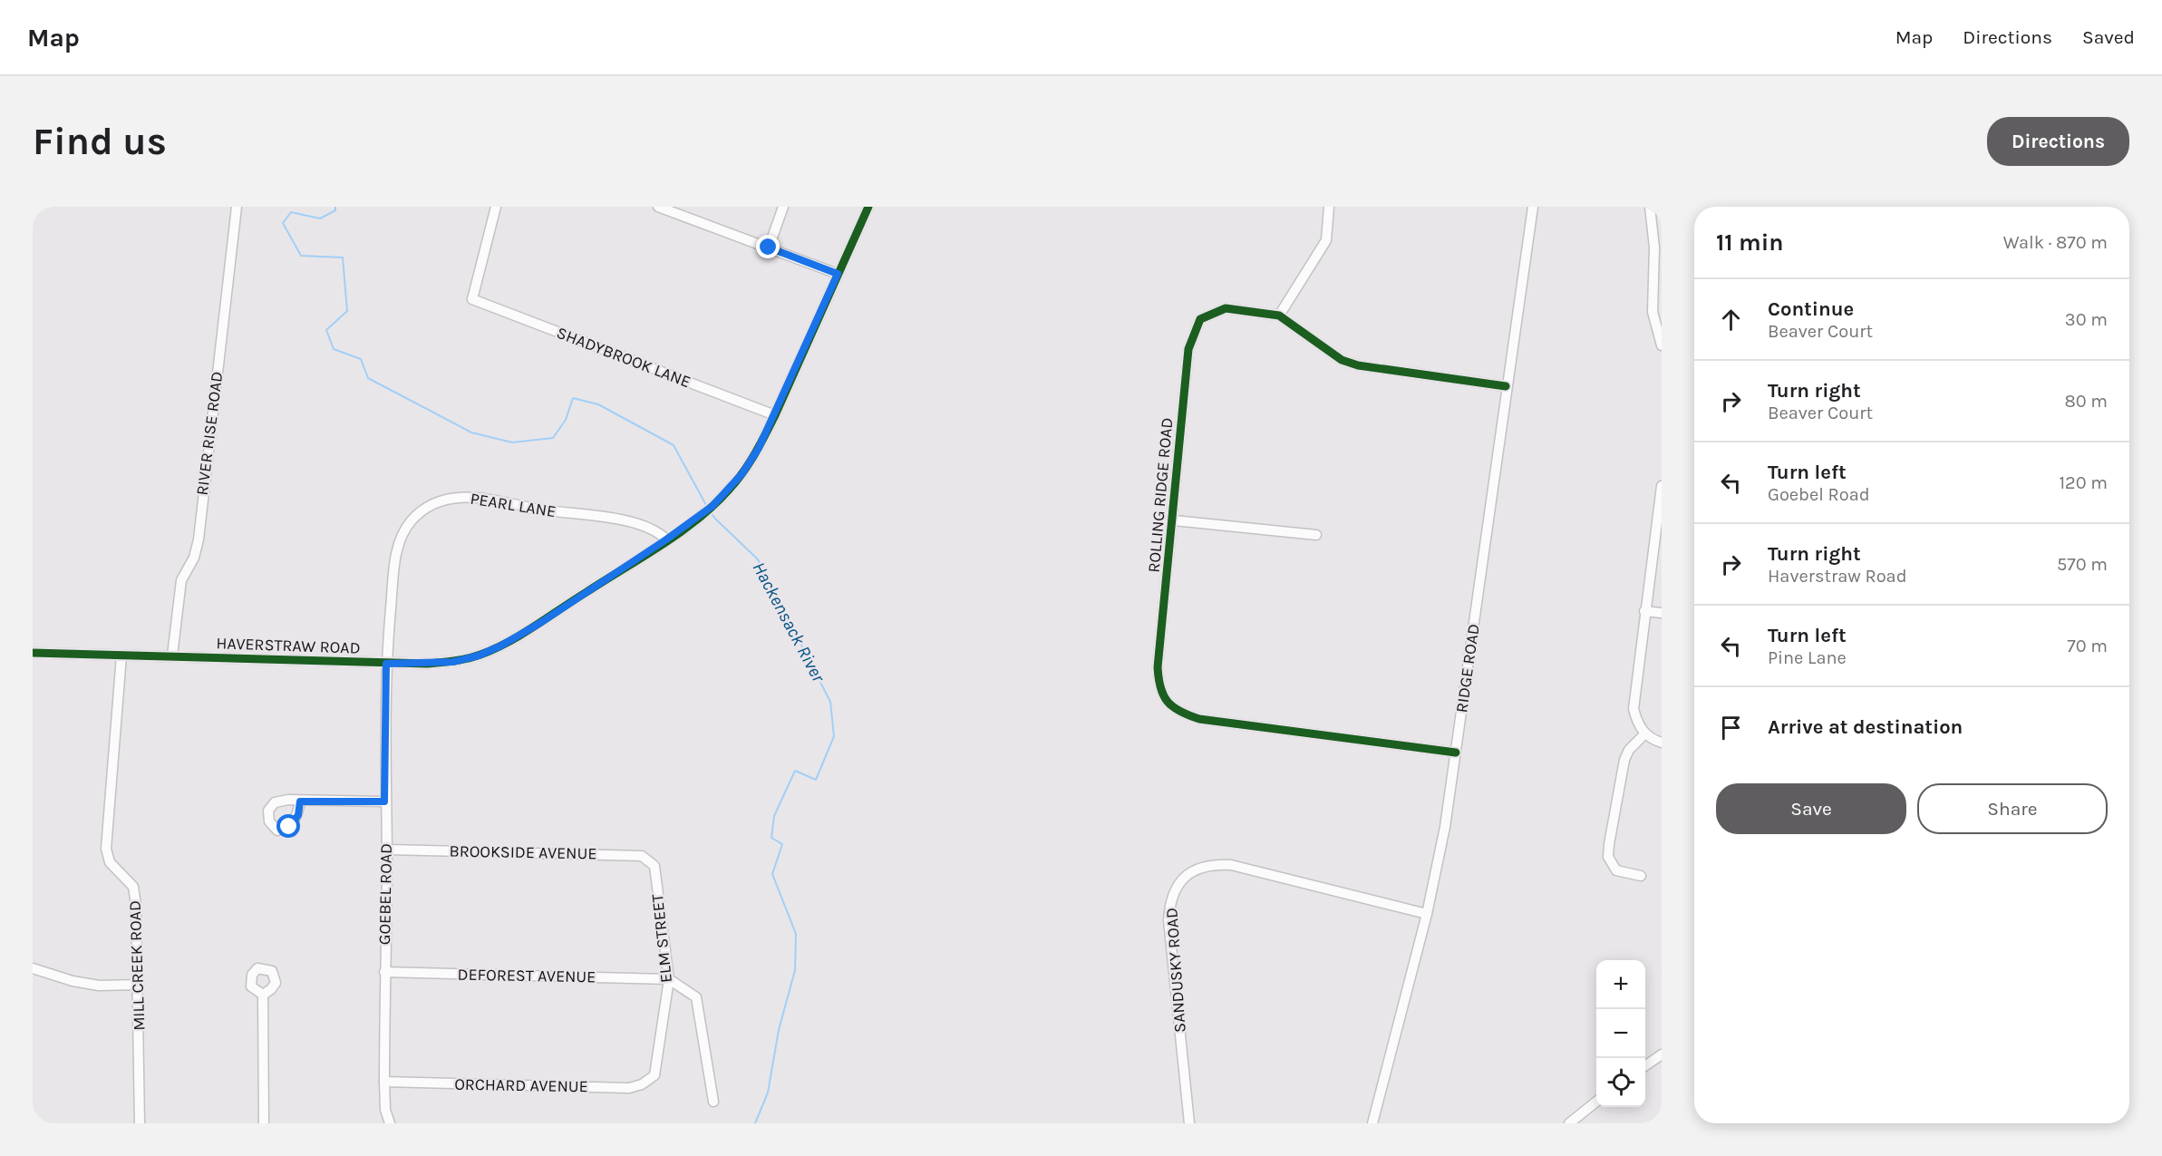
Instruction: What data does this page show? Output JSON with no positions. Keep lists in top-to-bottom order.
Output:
{
  "streets": {
    "street": [
      "SHADYBROOK LANE",
      "RIVER RISE ROAD",
      "ROLLING RIDGE ROAD",
      "PEARL LANE",
      "HAVERSTRAW ROAD",
      "RIDGE ROAD",
      "BROOKSIDE AVENUE",
      "GOEBEL ROAD",
      "ELM STREET",
      "MILL CREEK ROAD",
      "SANDUSKY ROAD",
      "DEFOREST AVENUE",
      "ORCHARD AVENUE"
    ]
  },
  "crossings": [
    ["SHADYBROOK LANE", "HAVERSTRAW ROAD"],
    ["RIVER RISE ROAD", "HAVERSTRAW ROAD"],
    ["ROLLING RIDGE ROAD", "RIDGE ROAD"],
    ["PEARL LANE", "HAVERSTRAW ROAD"],
    ["PEARL LANE", "GOEBEL ROAD"],
    ["HAVERSTRAW ROAD", "GOEBEL ROAD"],
    ["HAVERSTRAW ROAD", "MILL CREEK ROAD"],
    ["RIDGE ROAD", "SANDUSKY ROAD"],
    ["BROOKSIDE AVENUE", "GOEBEL ROAD"],
    ["BROOKSIDE AVENUE", "ELM STREET"],
    ["GOEBEL ROAD", "DEFOREST AVENUE"],
    ["GOEBEL ROAD", "ORCHARD AVENUE"],
    ["ELM STREET", "DEFOREST AVENUE"],
    ["ELM STREET", "ORCHARD AVENUE"]
  ],
  "water": ["Hackensack River"],
  "page": {
    "header": "Map",
    "nav": ["Map", "Directions", "Saved"],
    "buttons": [
      "Directions",
      ["Save", "Share"]
    ],
    "title": "Find us",
    "heading": ["11 min", "Walk · 870 m"],
    "list": [
      ["Continue", "Beaver Court", "30 m"],
      ["Turn right", "Beaver Court", "80 m"],
      ["Turn left", "Goebel Road", "120 m"],
      ["Turn right", "Haverstraw Road", "570 m"],
      ["Turn left", "Pine Lane", "70 m"],
      "Arrive at destination"
    ],
    "map_buttons": ["+", "−"]
  }
}
